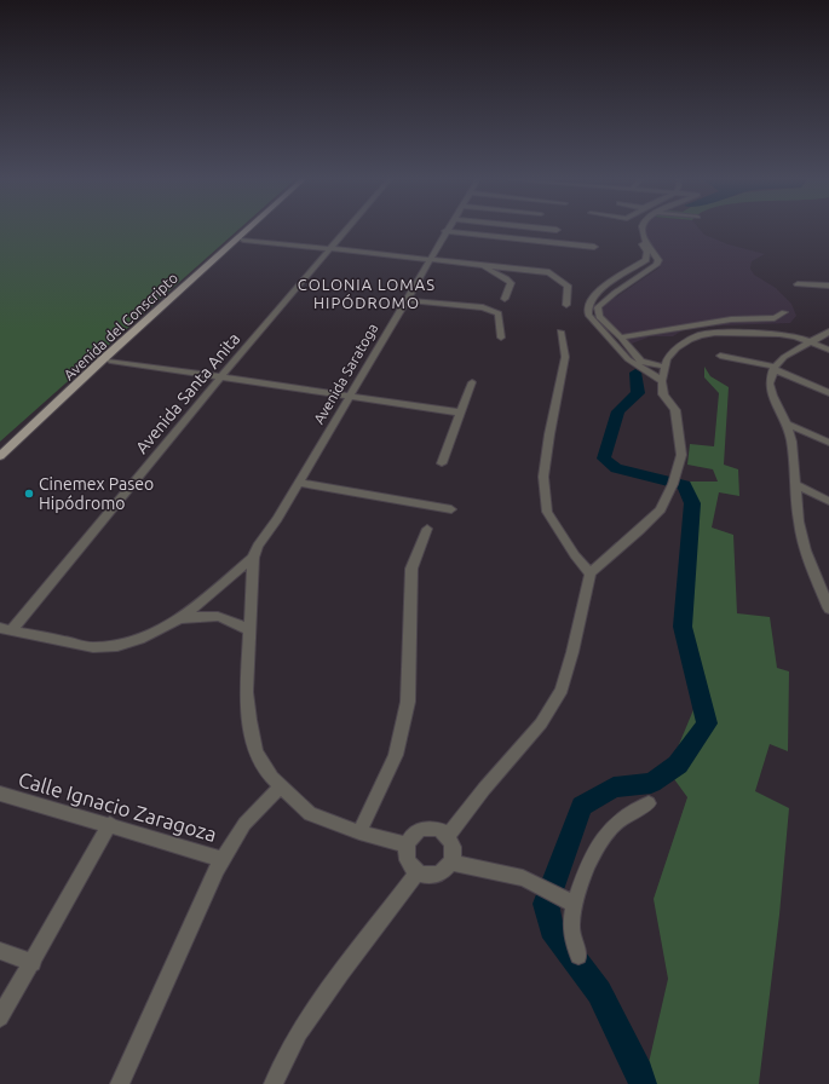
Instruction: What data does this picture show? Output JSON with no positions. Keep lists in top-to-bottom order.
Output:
{
  "streets": {
    "main road": ["Avenida del Conscripto"],
    "street": ["Avenida Saratoga", "Avenida Santa Anita", "Calle Ignacio Zaragoza"]
  },
  "districts": ["COLONIA LOMAS HIPÓDROMO"],
  "places": ["Cinemex Paseo Hipódromo"]
}
